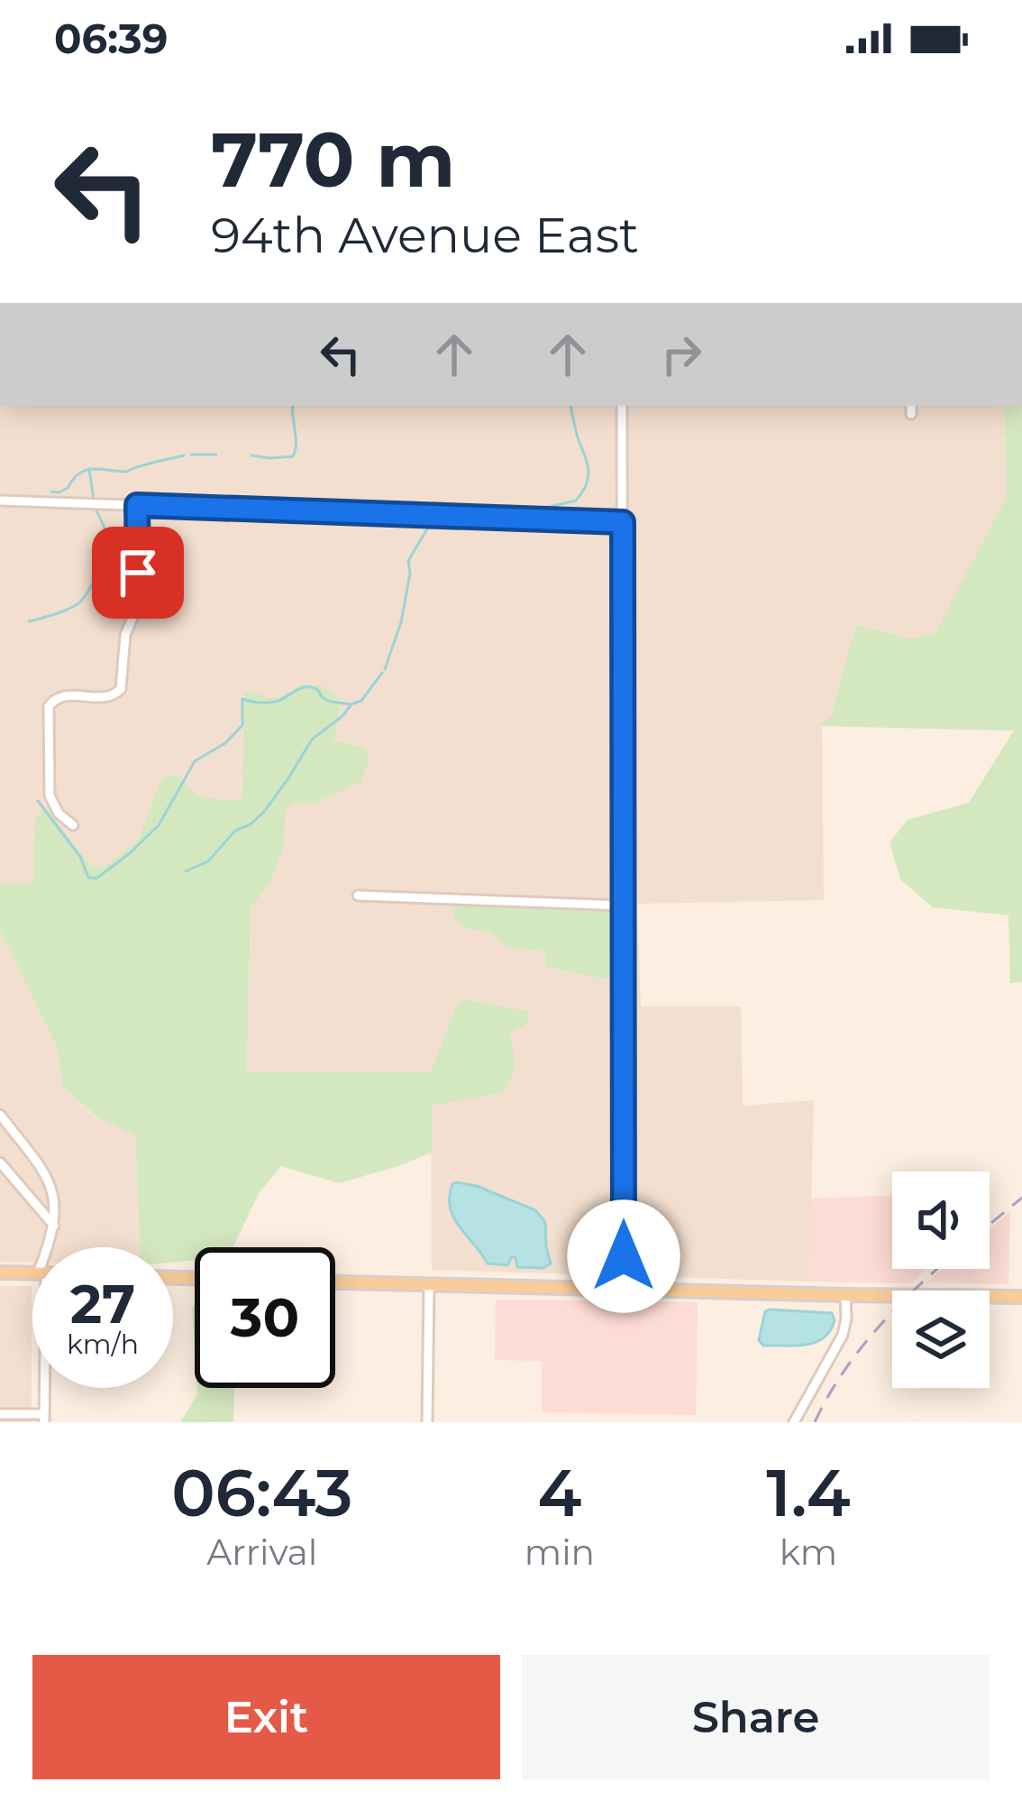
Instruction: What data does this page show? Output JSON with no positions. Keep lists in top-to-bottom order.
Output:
{
  "page": {
    "status": "06:39",
    "turn": ["770 m", "94th Avenue East"],
    "speed": "27 km/h",
    "limit": "30",
    "eta": [
      "06:43",
      "Arrival",
      "4",
      "min",
      "1.4",
      "km"
    ],
    "buttons": ["Exit", "Share"]
  }
}
